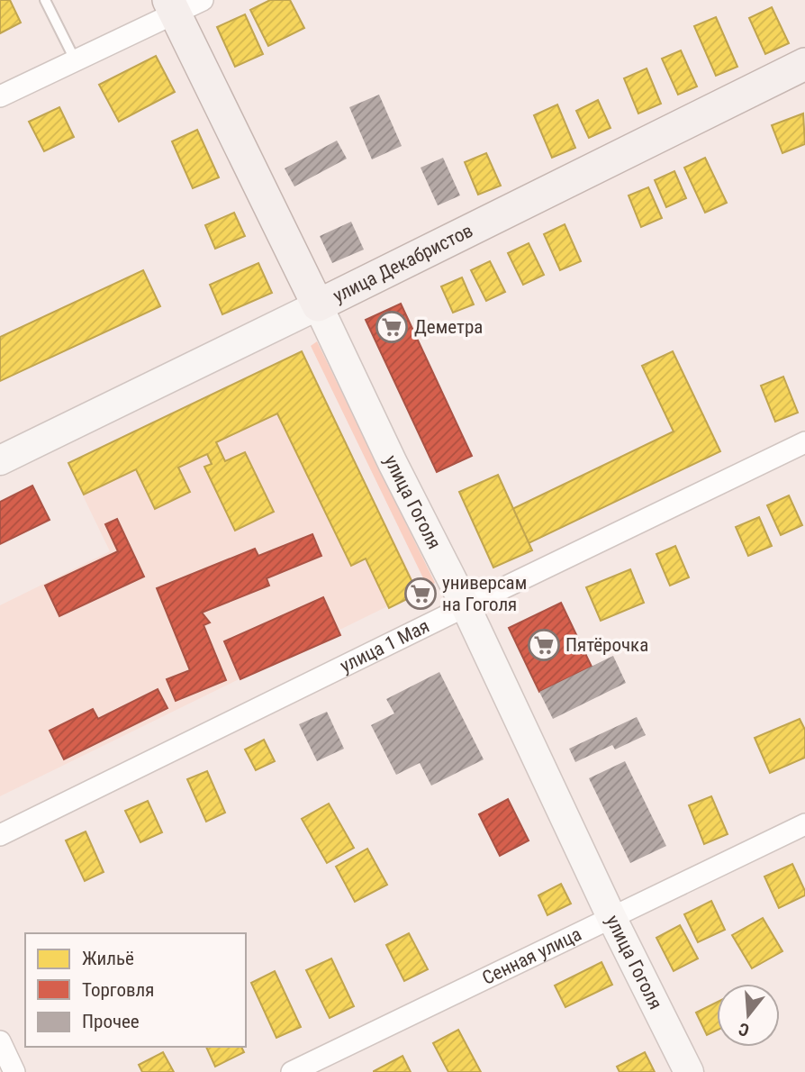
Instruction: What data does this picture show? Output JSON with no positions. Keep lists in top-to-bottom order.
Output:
{
  "streets": {
    "main road": ["улица Декабристов", "улица Гоголя"],
    "street": ["улица 1 Мая", "Сенная улица"]
  },
  "crossings": [
    ["улица Декабристов", "улица Гоголя"],
    ["улица Гоголя", "улица 1 Мая"],
    ["улица Гоголя", "Сенная улица"]
  ],
  "places": {
    "supermarket": ["Деметра", "универсам на Гоголя", "Пятёрочка"]
  },
  "legend": ["Жильё", "Торговля", "Прочее"],
  "north": "bottom"
}
